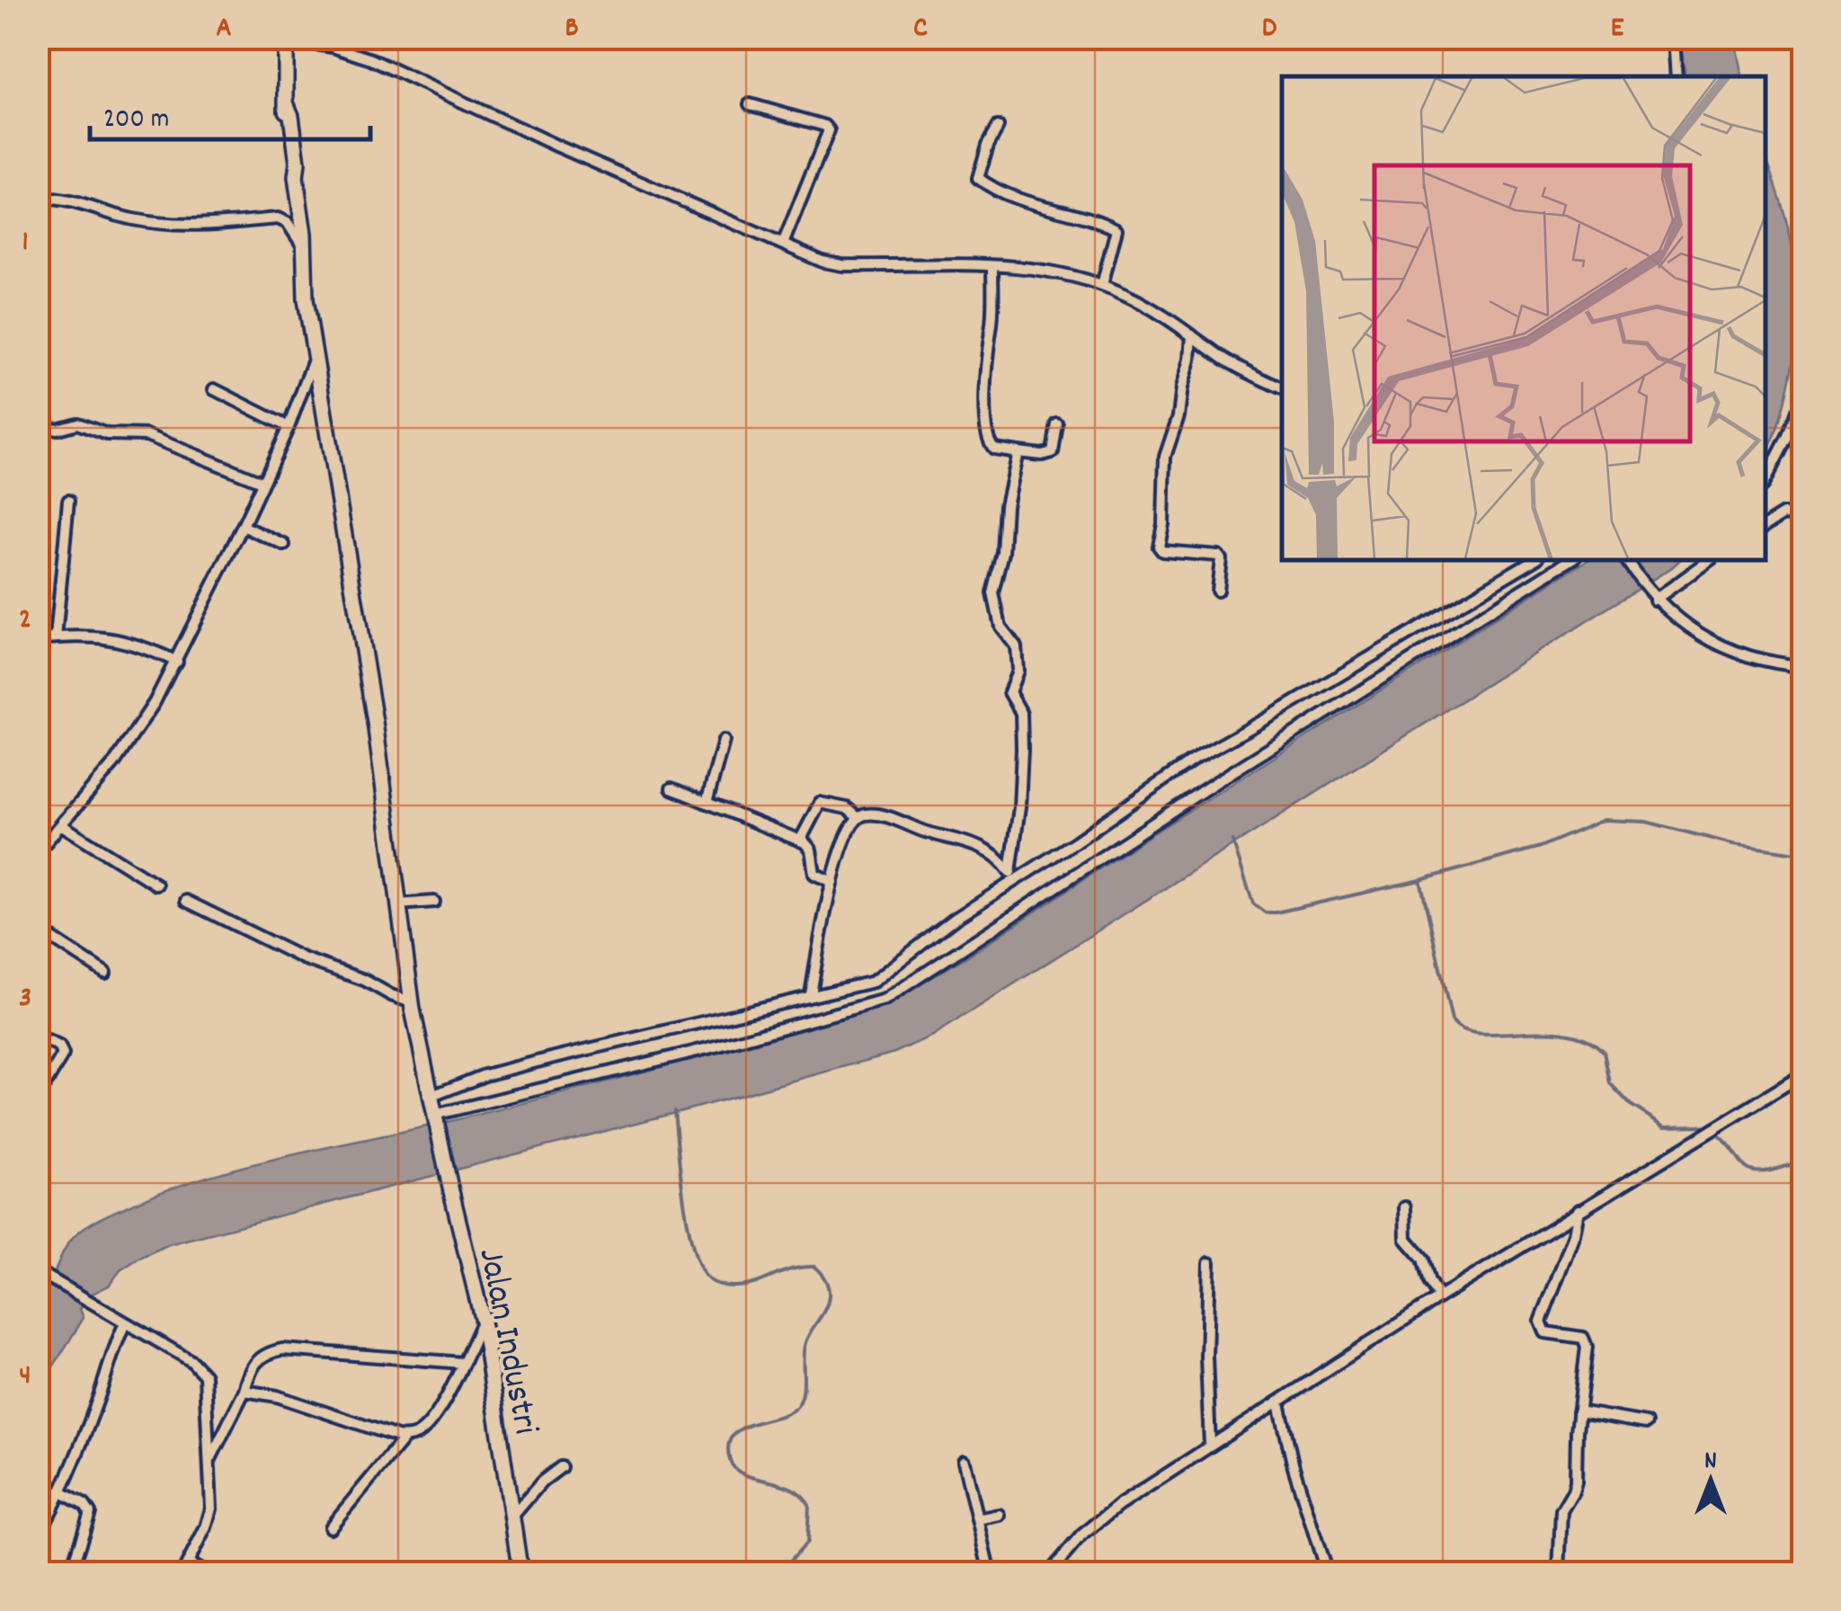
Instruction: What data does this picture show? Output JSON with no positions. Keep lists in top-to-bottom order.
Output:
{
  "streets": {
    "main road": ["Jalan Industri"]
  },
  "scale_bar": "200 m",
  "north": "top",
  "grid": {
    "columns": [
      "A",
      "B",
      "C",
      "D",
      "E"
    ],
    "rows": [
      "1",
      "2",
      "3",
      "4"
    ]
  }
}
